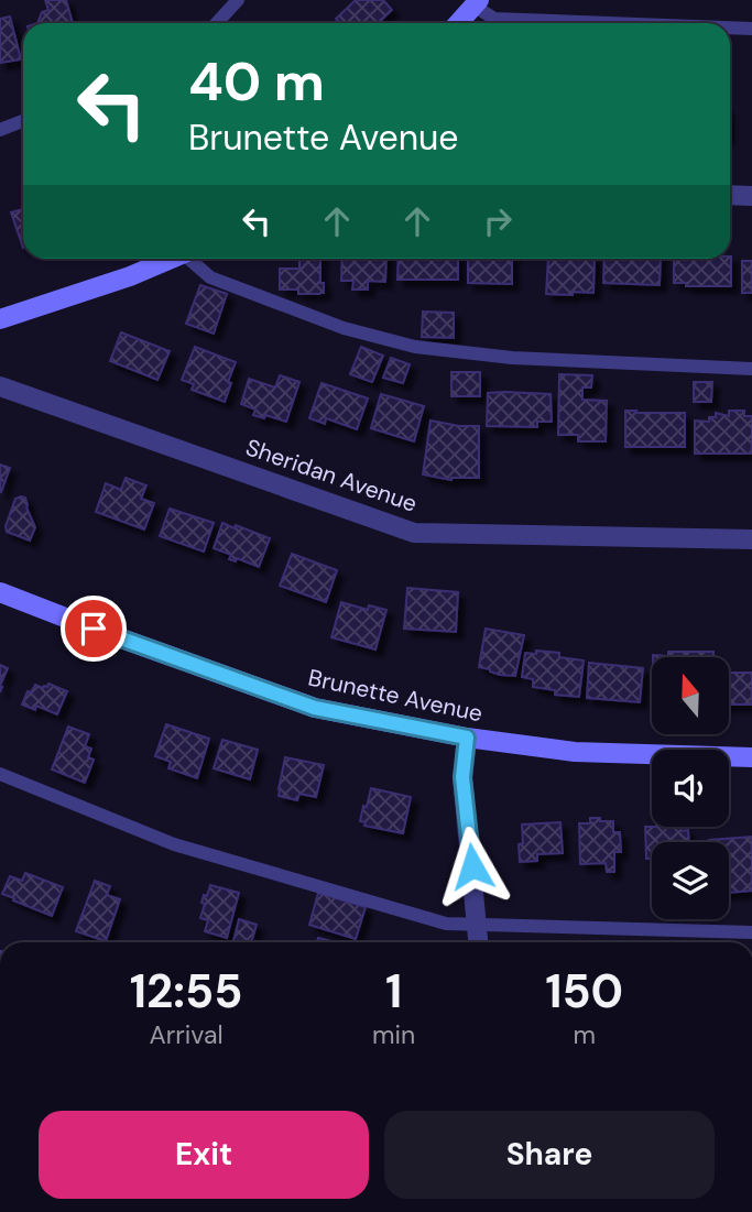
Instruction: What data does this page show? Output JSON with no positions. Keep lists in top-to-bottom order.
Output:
{
  "streets": {
    "main road": ["Brunette Avenue"],
    "street": ["Sheridan Avenue"]
  },
  "north": "top",
  "page": {
    "turn": ["40 m", "Brunette Avenue"],
    "eta": [
      "12:55",
      "Arrival",
      "1",
      "min",
      "150",
      "m"
    ],
    "buttons": ["Exit", "Share"]
  }
}
